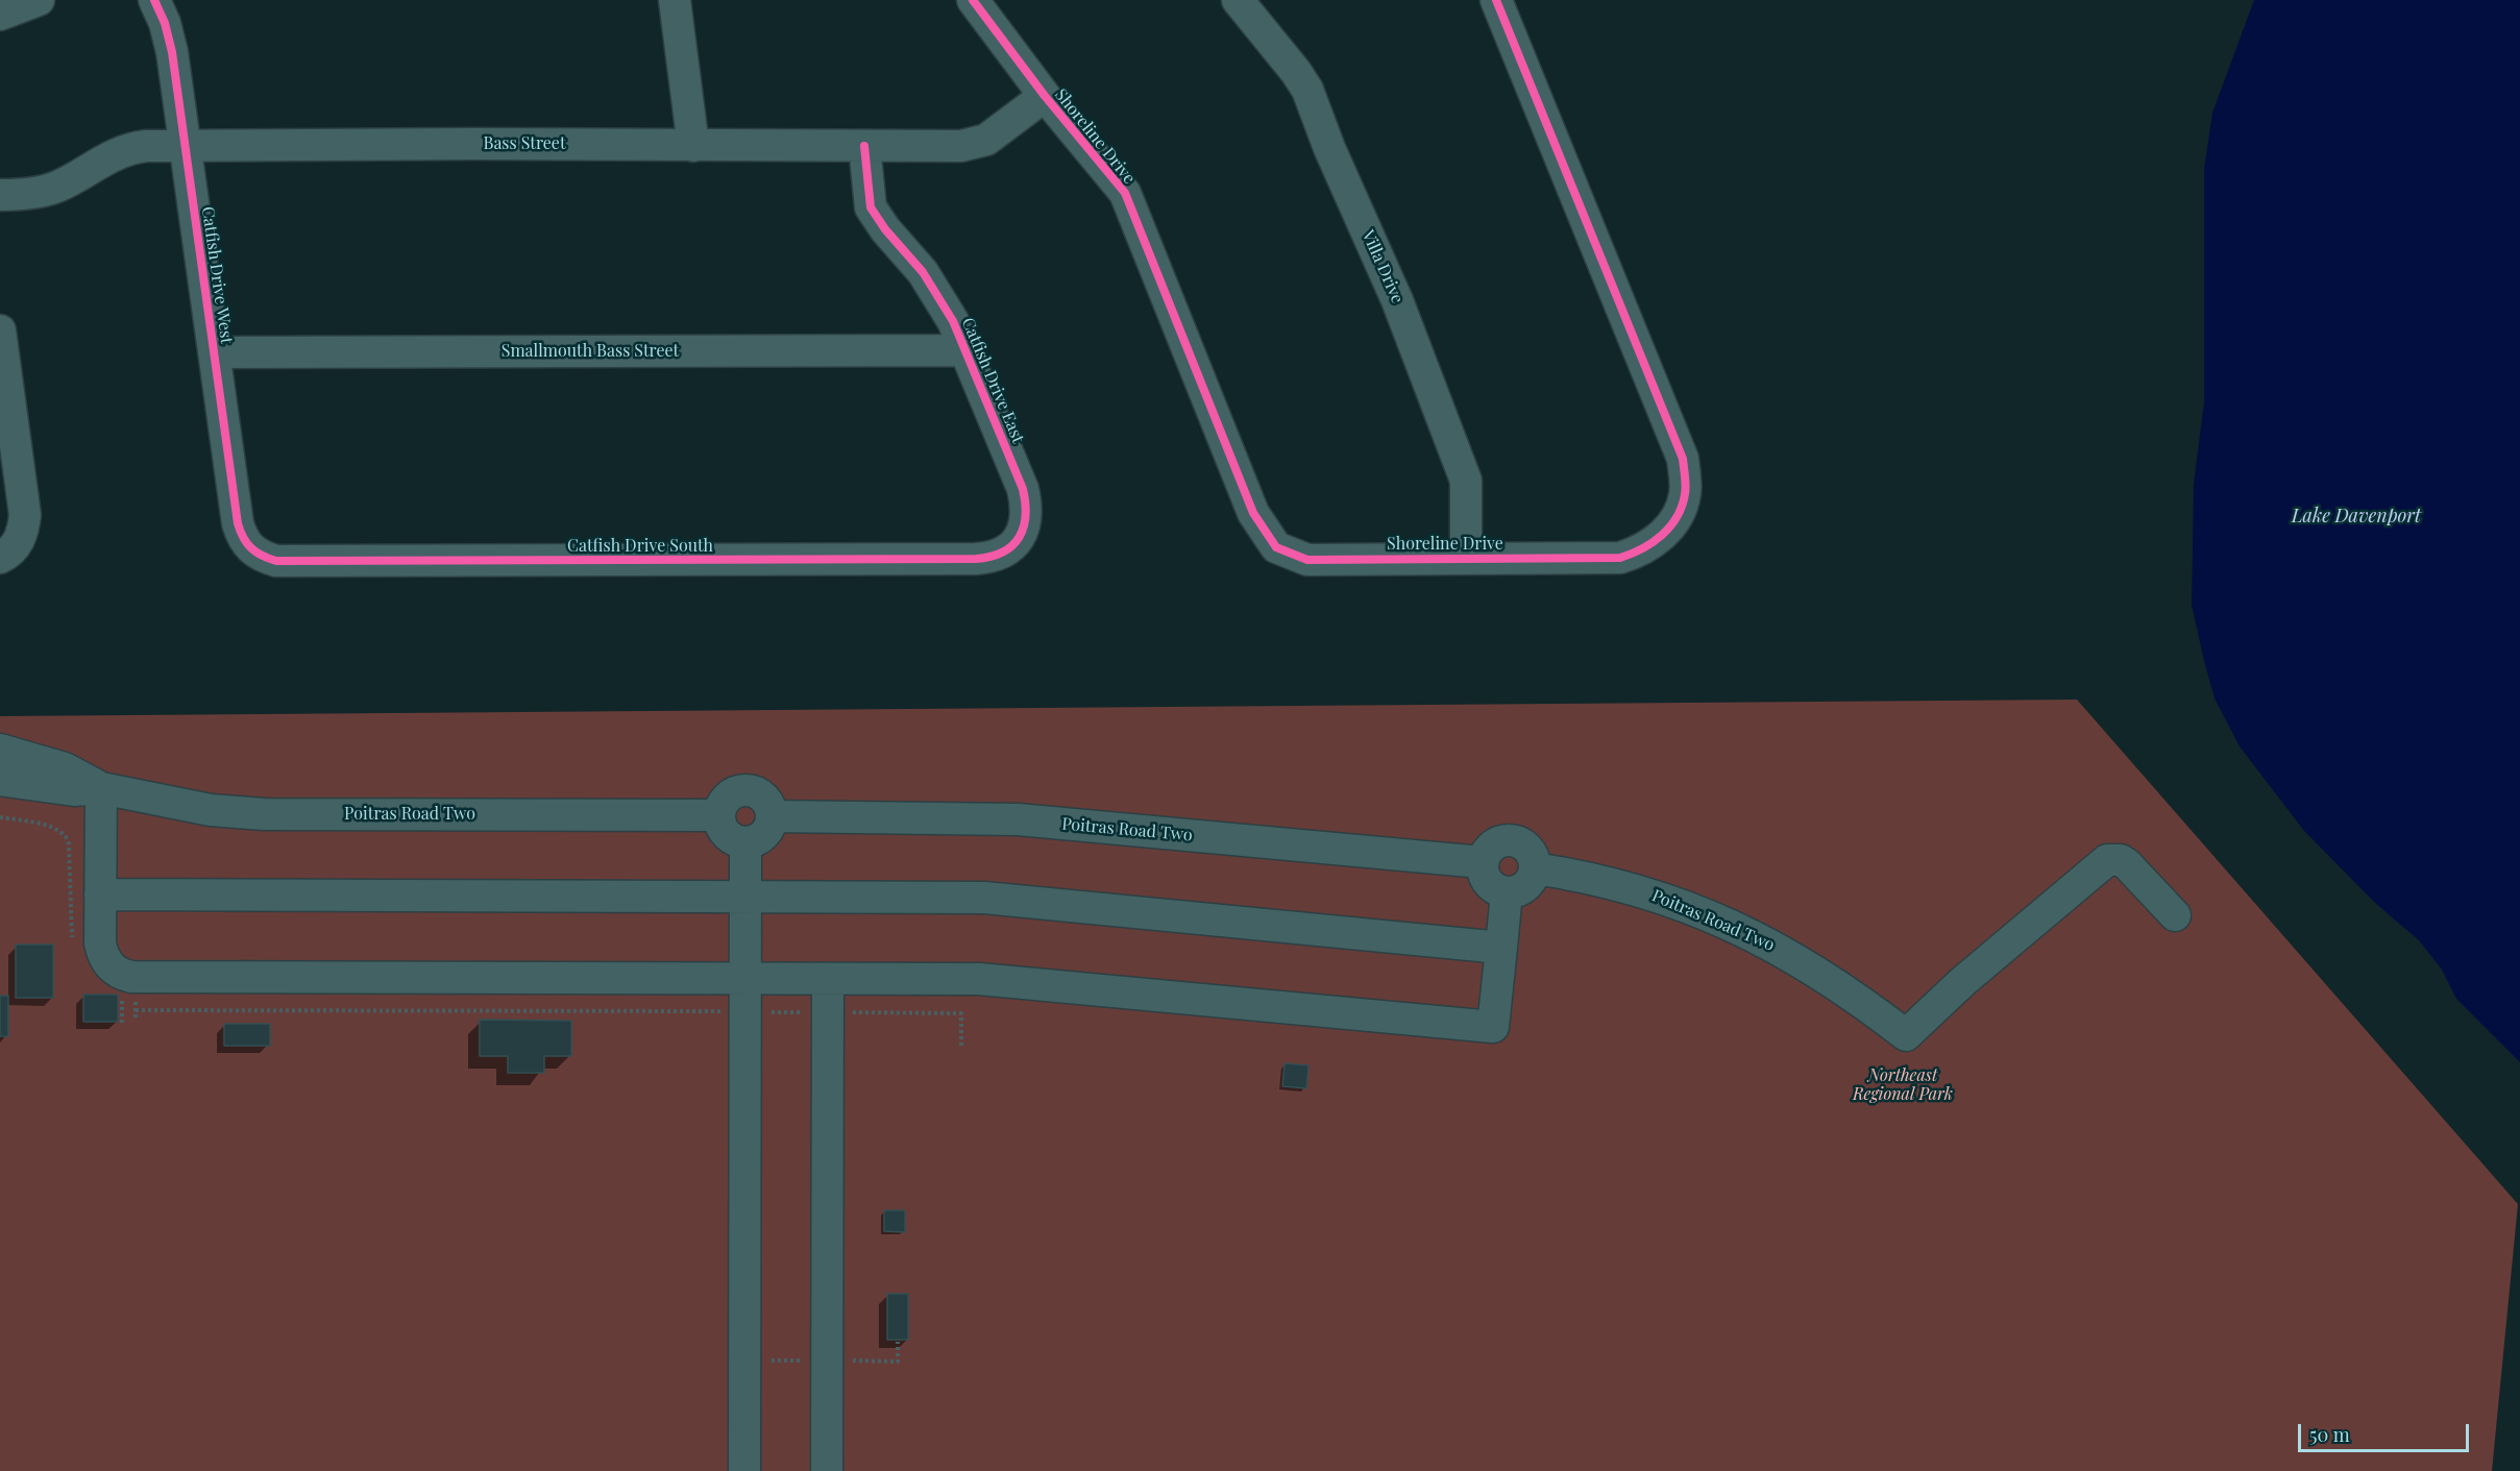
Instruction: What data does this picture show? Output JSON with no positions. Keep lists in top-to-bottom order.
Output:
{
  "streets": {
    "street": [
      "Shoreline Drive",
      "Bass Street",
      "Villa Drive",
      "Catfish Drive West",
      "Smallmouth Bass Street",
      "Catfish Drive East",
      "Catfish Drive South",
      "Poitras Road Two"
    ]
  },
  "crossings": [
    ["Shoreline Drive", "Bass Street"],
    ["Shoreline Drive", "Villa Drive"],
    ["Bass Street", "Catfish Drive West"],
    ["Bass Street", "Catfish Drive East"],
    ["Catfish Drive West", "Smallmouth Bass Street"],
    ["Catfish Drive West", "Catfish Drive South"],
    ["Smallmouth Bass Street", "Catfish Drive East"],
    ["Catfish Drive East", "Catfish Drive South"]
  ],
  "water": ["Lake Davenport"],
  "parks": ["Northeast Regional Park"],
  "scale_bar": "50 m"
}
